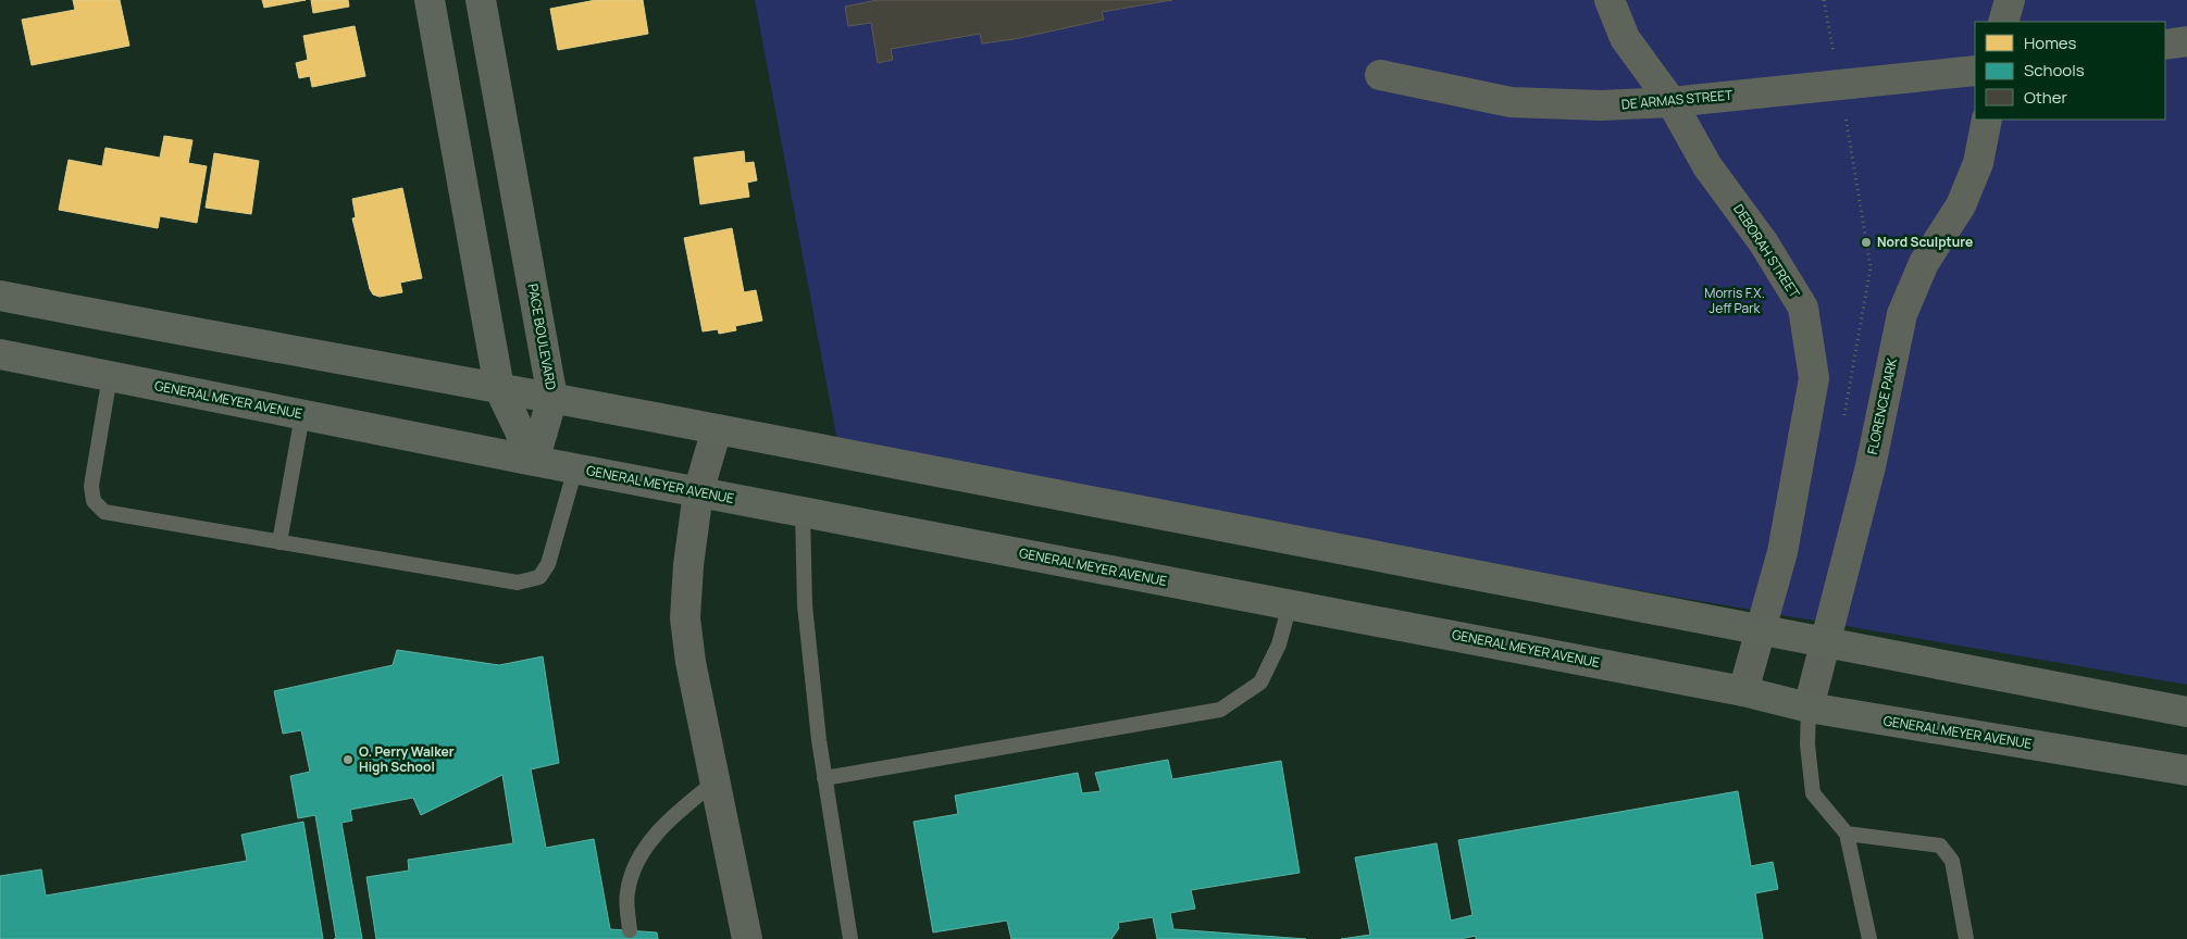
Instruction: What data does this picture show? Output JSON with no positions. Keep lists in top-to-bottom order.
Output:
{
  "streets": {
    "main road": ["PACE BOULEVARD", "GENERAL MEYER AVENUE"],
    "street": ["DE ARMAS STREET", "DEBORAH STREET", "FLORENCE PARK"]
  },
  "crossings": [
    ["DE ARMAS STREET", "DEBORAH STREET"],
    ["DEBORAH STREET", "GENERAL MEYER AVENUE"],
    ["PACE BOULEVARD", "GENERAL MEYER AVENUE"],
    ["GENERAL MEYER AVENUE", "FLORENCE PARK"]
  ],
  "parks": ["Morris F.X. Jeff Park"],
  "places": ["Nord Sculpture", "O. Perry Walker High School"],
  "legend": ["Homes", "Schools", "Other"]
}
